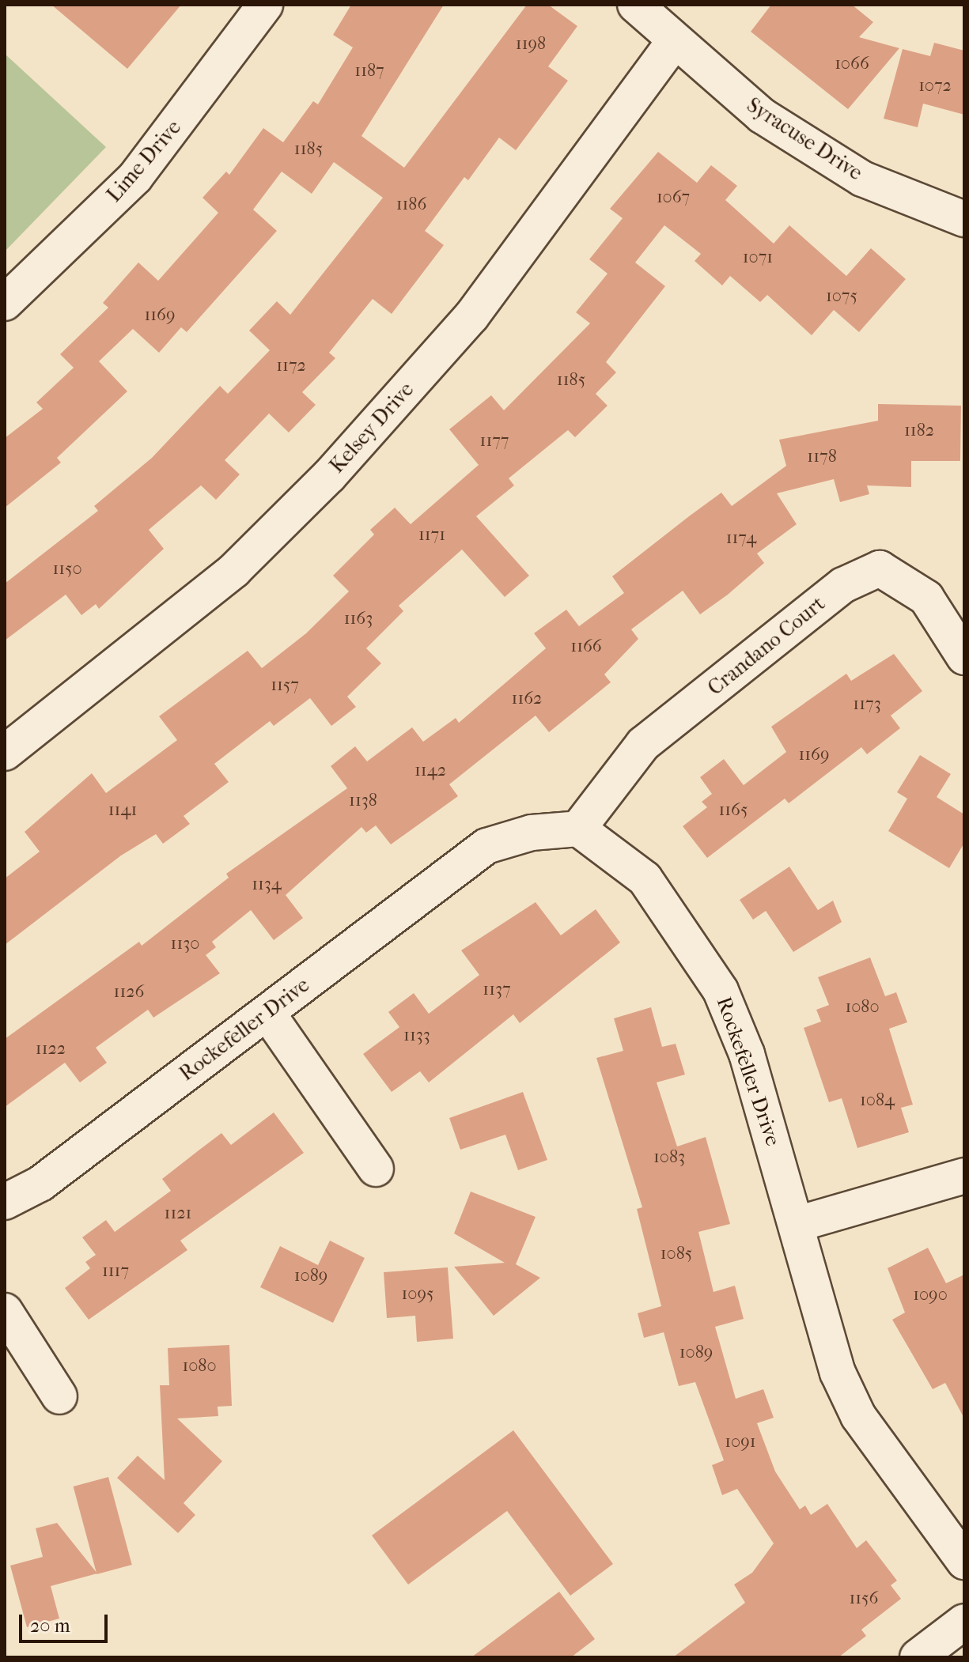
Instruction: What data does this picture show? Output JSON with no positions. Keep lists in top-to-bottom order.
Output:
{
  "streets": {
    "street": [
      "Syracuse Drive",
      "Lime Drive",
      "Kelsey Drive",
      "Crandano Court",
      "Rockefeller Drive"
    ]
  },
  "crossings": [
    ["Syracuse Drive", "Kelsey Drive"],
    ["Crandano Court", "Rockefeller Drive"]
  ],
  "house_numbers": [
    "1198",
    "1066",
    "1187",
    "1072",
    "1185",
    "1067",
    "1186",
    "1071",
    "1075",
    "1169",
    "1172",
    "1185",
    "1182",
    "1177",
    "1178",
    "1171",
    "1174",
    "1150",
    "1163",
    "1166",
    "1157",
    "1162",
    "1173",
    "1169",
    "1142",
    "1138",
    "1141",
    "1165",
    "1134",
    "1130",
    "1137",
    "1126",
    "1080",
    "1133",
    "1122",
    "1084",
    "1083",
    "1121",
    "1085",
    "1117",
    "1089",
    "1095",
    "1090",
    "1089",
    "1080",
    "1091",
    "1156"
  ],
  "scale_bar": "20 m"
}
